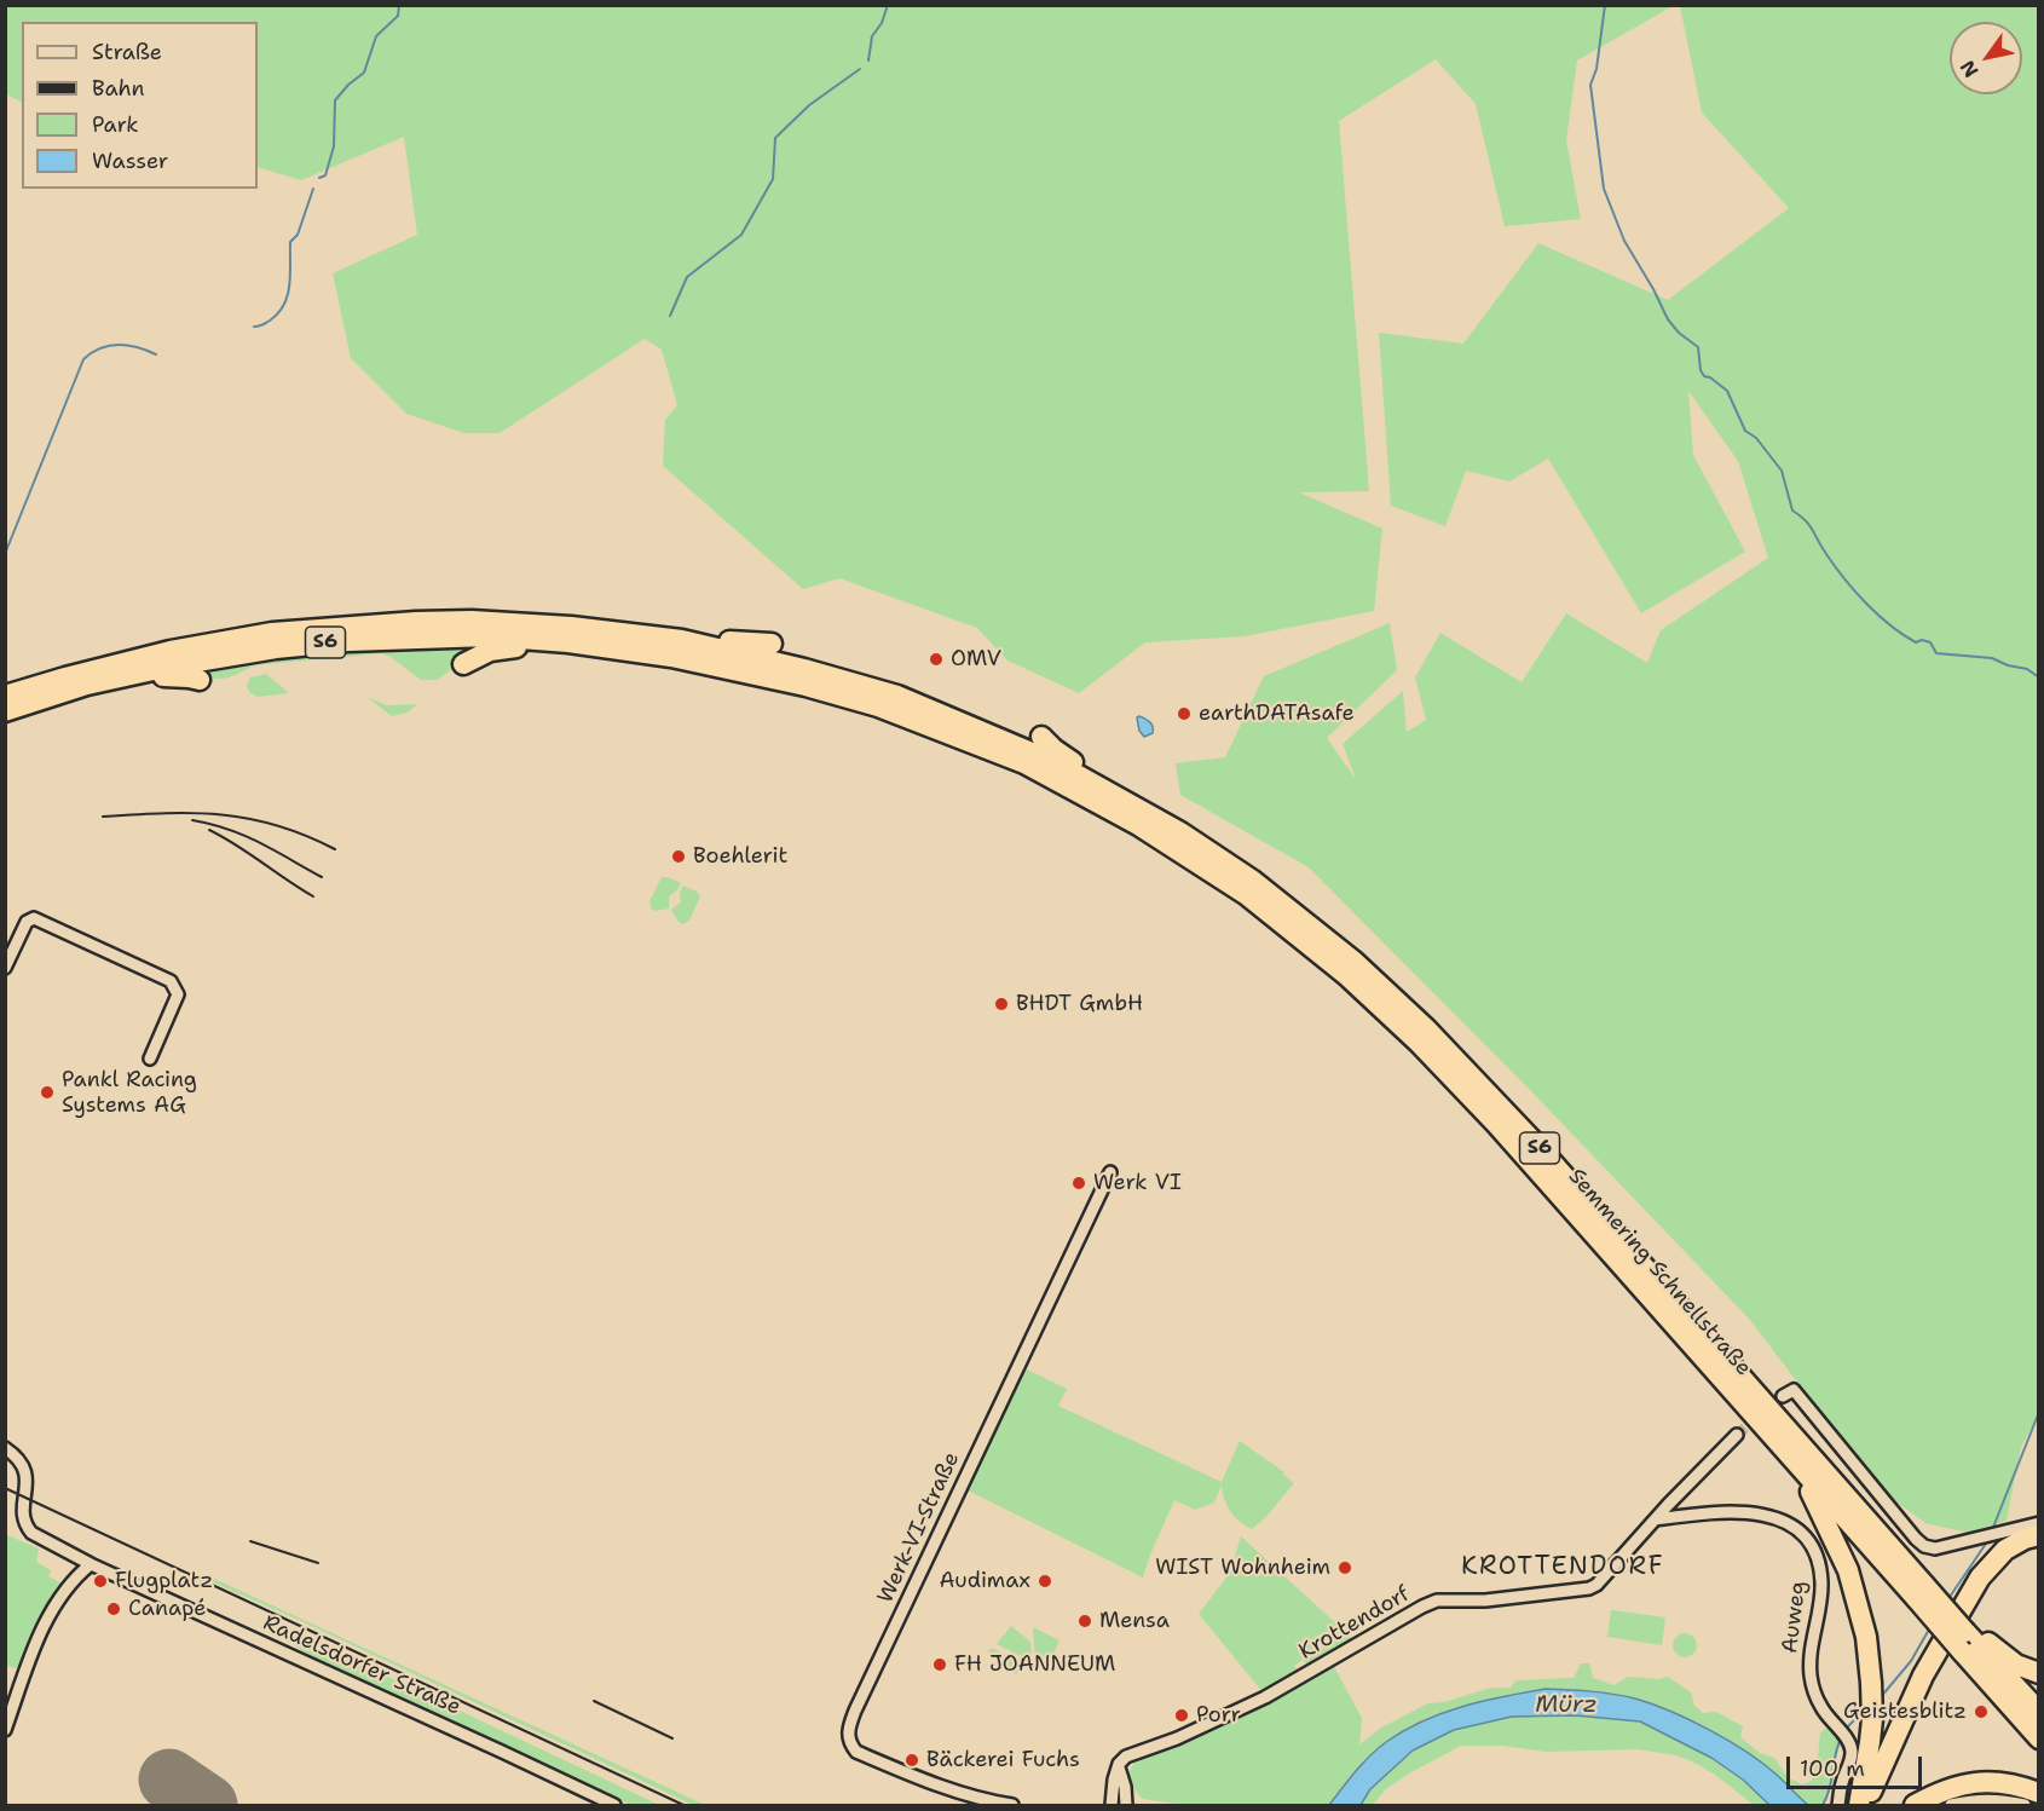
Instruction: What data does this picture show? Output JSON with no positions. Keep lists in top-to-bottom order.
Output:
{
  "streets": {
    "highway": ["S6", "Semmering Schnellstraße"],
    "street": [
      "Werk-VI-Straße",
      "Auweg",
      "Krottendorf",
      "Radelsdorfer Straße"
    ]
  },
  "crossings": [
    ["Auweg", "Krottendorf"]
  ],
  "districts": ["KROTTENDORF"],
  "water": ["Mürz"],
  "places": [
    "OMV",
    "earthDATAsafe",
    "Boehlerit",
    "BHDT GmbH",
    "Pankl Racing Systems AG",
    "Werk VI",
    "WIST Wohnheim",
    "Flugplatz",
    "Audimax",
    "Canapé",
    "Mensa",
    "FH JOANNEUM",
    "Geistesblitz",
    "Porr",
    "Bäckerei Fuchs"
  ],
  "legend": [
    "Straße",
    "Bahn",
    "Park",
    "Wasser"
  ],
  "scale_bar": "100 m",
  "north": "bottom left"
}
